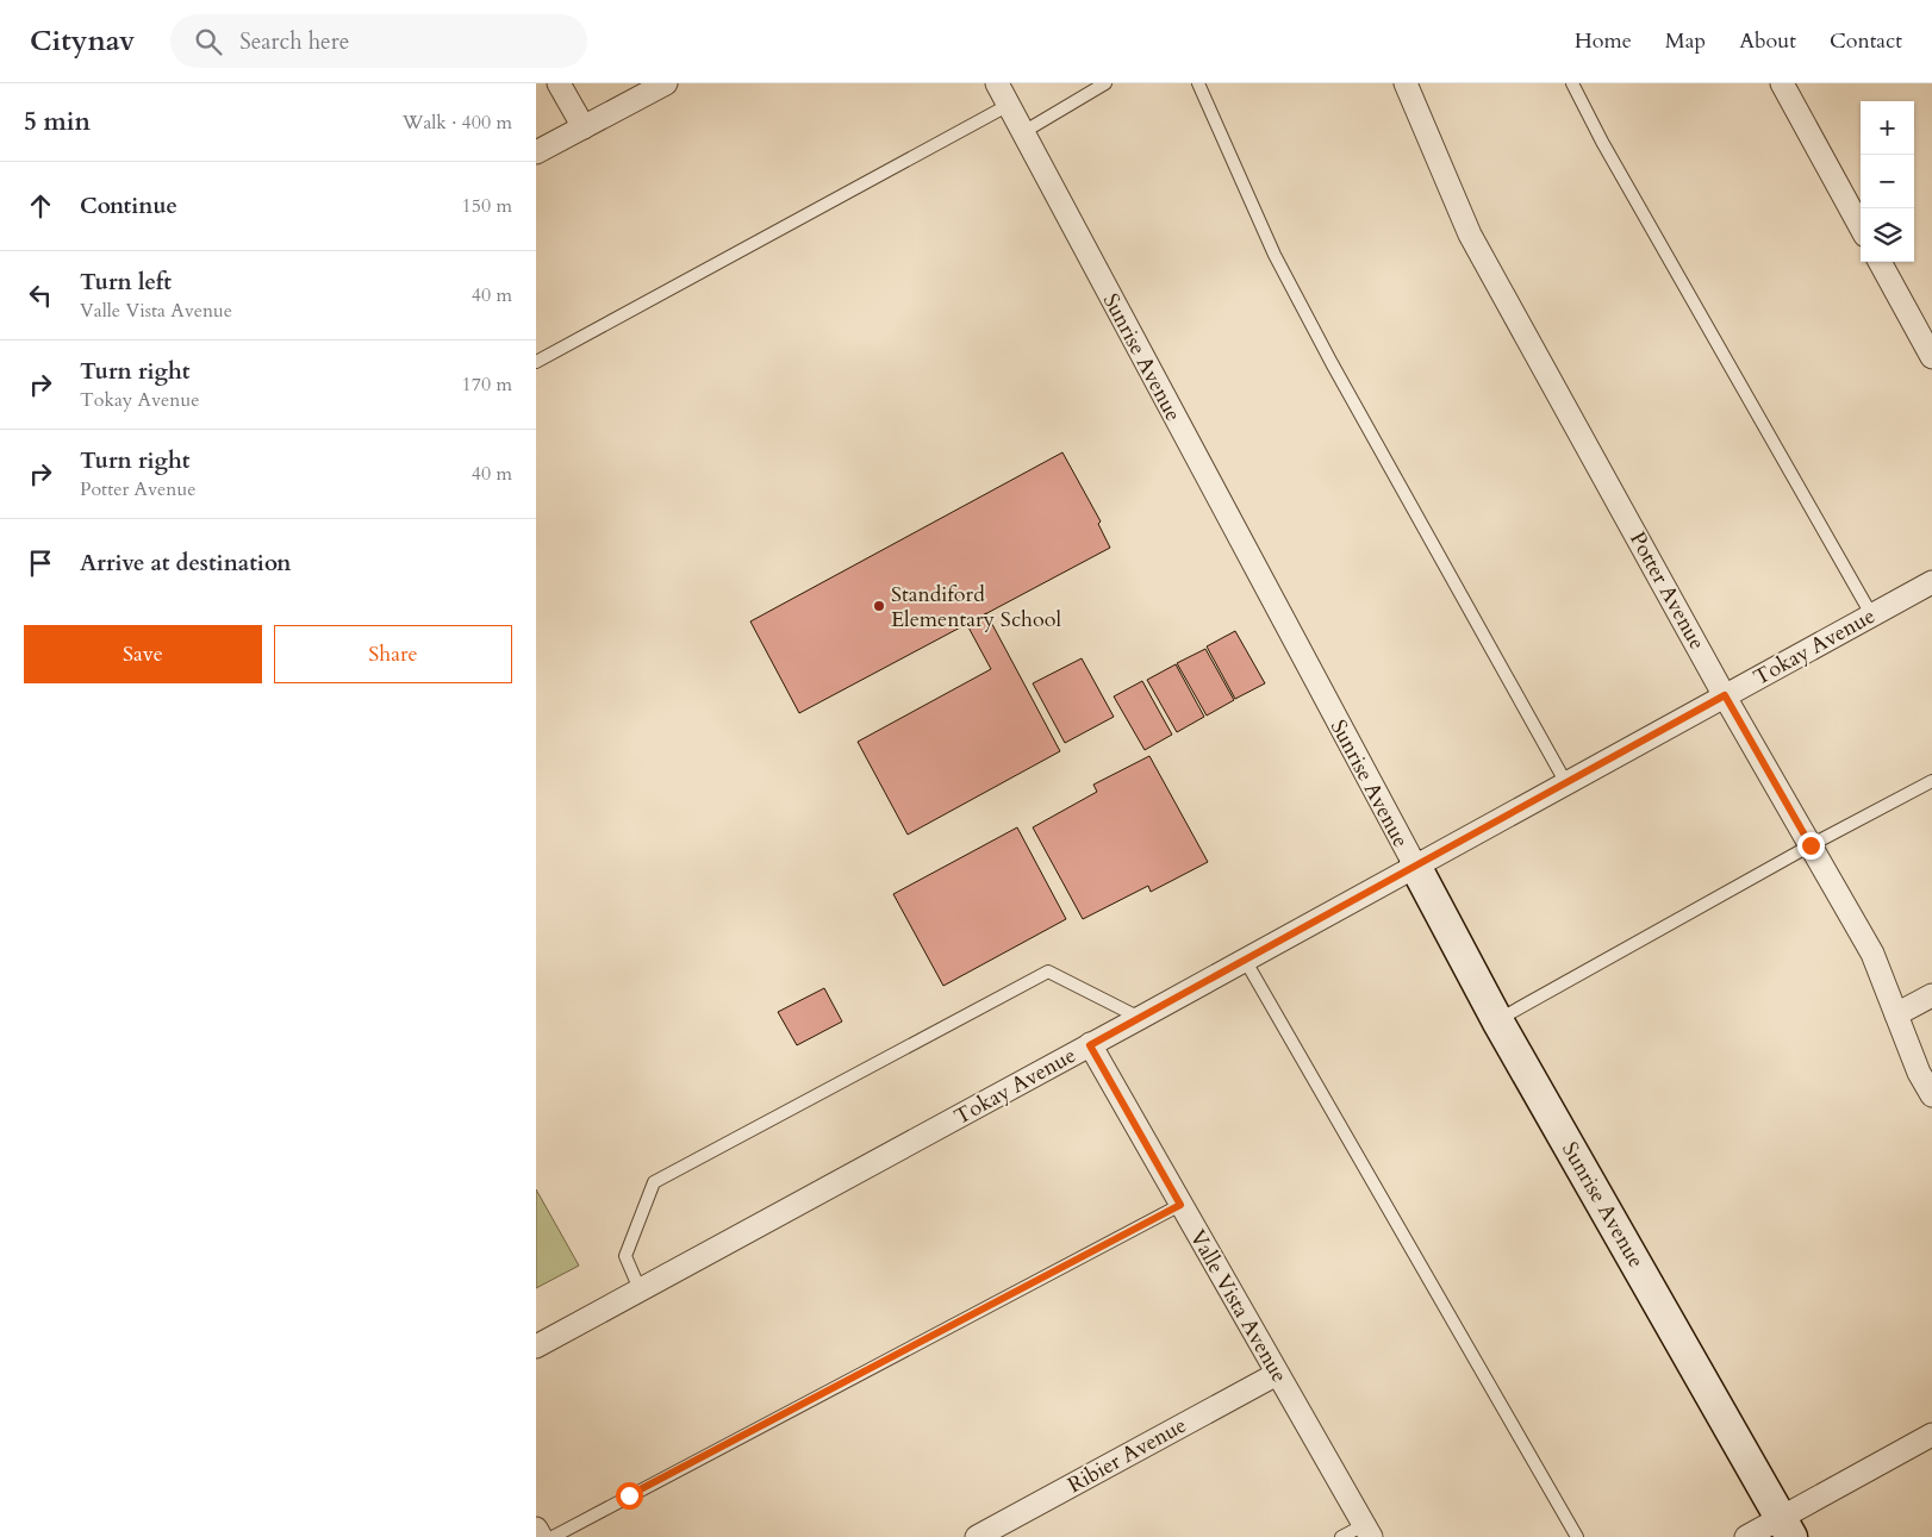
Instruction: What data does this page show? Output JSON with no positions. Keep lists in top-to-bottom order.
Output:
{
  "streets": {
    "street": [
      "Sunrise Avenue",
      "Potter Avenue",
      "Tokay Avenue",
      "Valle Vista Avenue",
      "Ribier Avenue"
    ]
  },
  "crossings": [
    ["Sunrise Avenue", "Tokay Avenue"],
    ["Potter Avenue", "Tokay Avenue"],
    ["Tokay Avenue", "Valle Vista Avenue"],
    ["Valle Vista Avenue", "Ribier Avenue"]
  ],
  "places": ["Standiford Elementary School"],
  "page": {
    "header": "Citynav",
    "search": "Search here",
    "nav": [
      "Home",
      "Map",
      "About",
      "Contact"
    ],
    "heading": ["5 min", "Walk · 400 m"],
    "map_buttons": ["+", "−"],
    "list": [
      ["Continue", "150 m"],
      ["Turn left", "Valle Vista Avenue", "40 m"],
      ["Turn right", "Tokay Avenue", "170 m"],
      ["Turn right", "Potter Avenue", "40 m"],
      "Arrive at destination"
    ],
    "buttons": ["Save", "Share"]
  }
}
